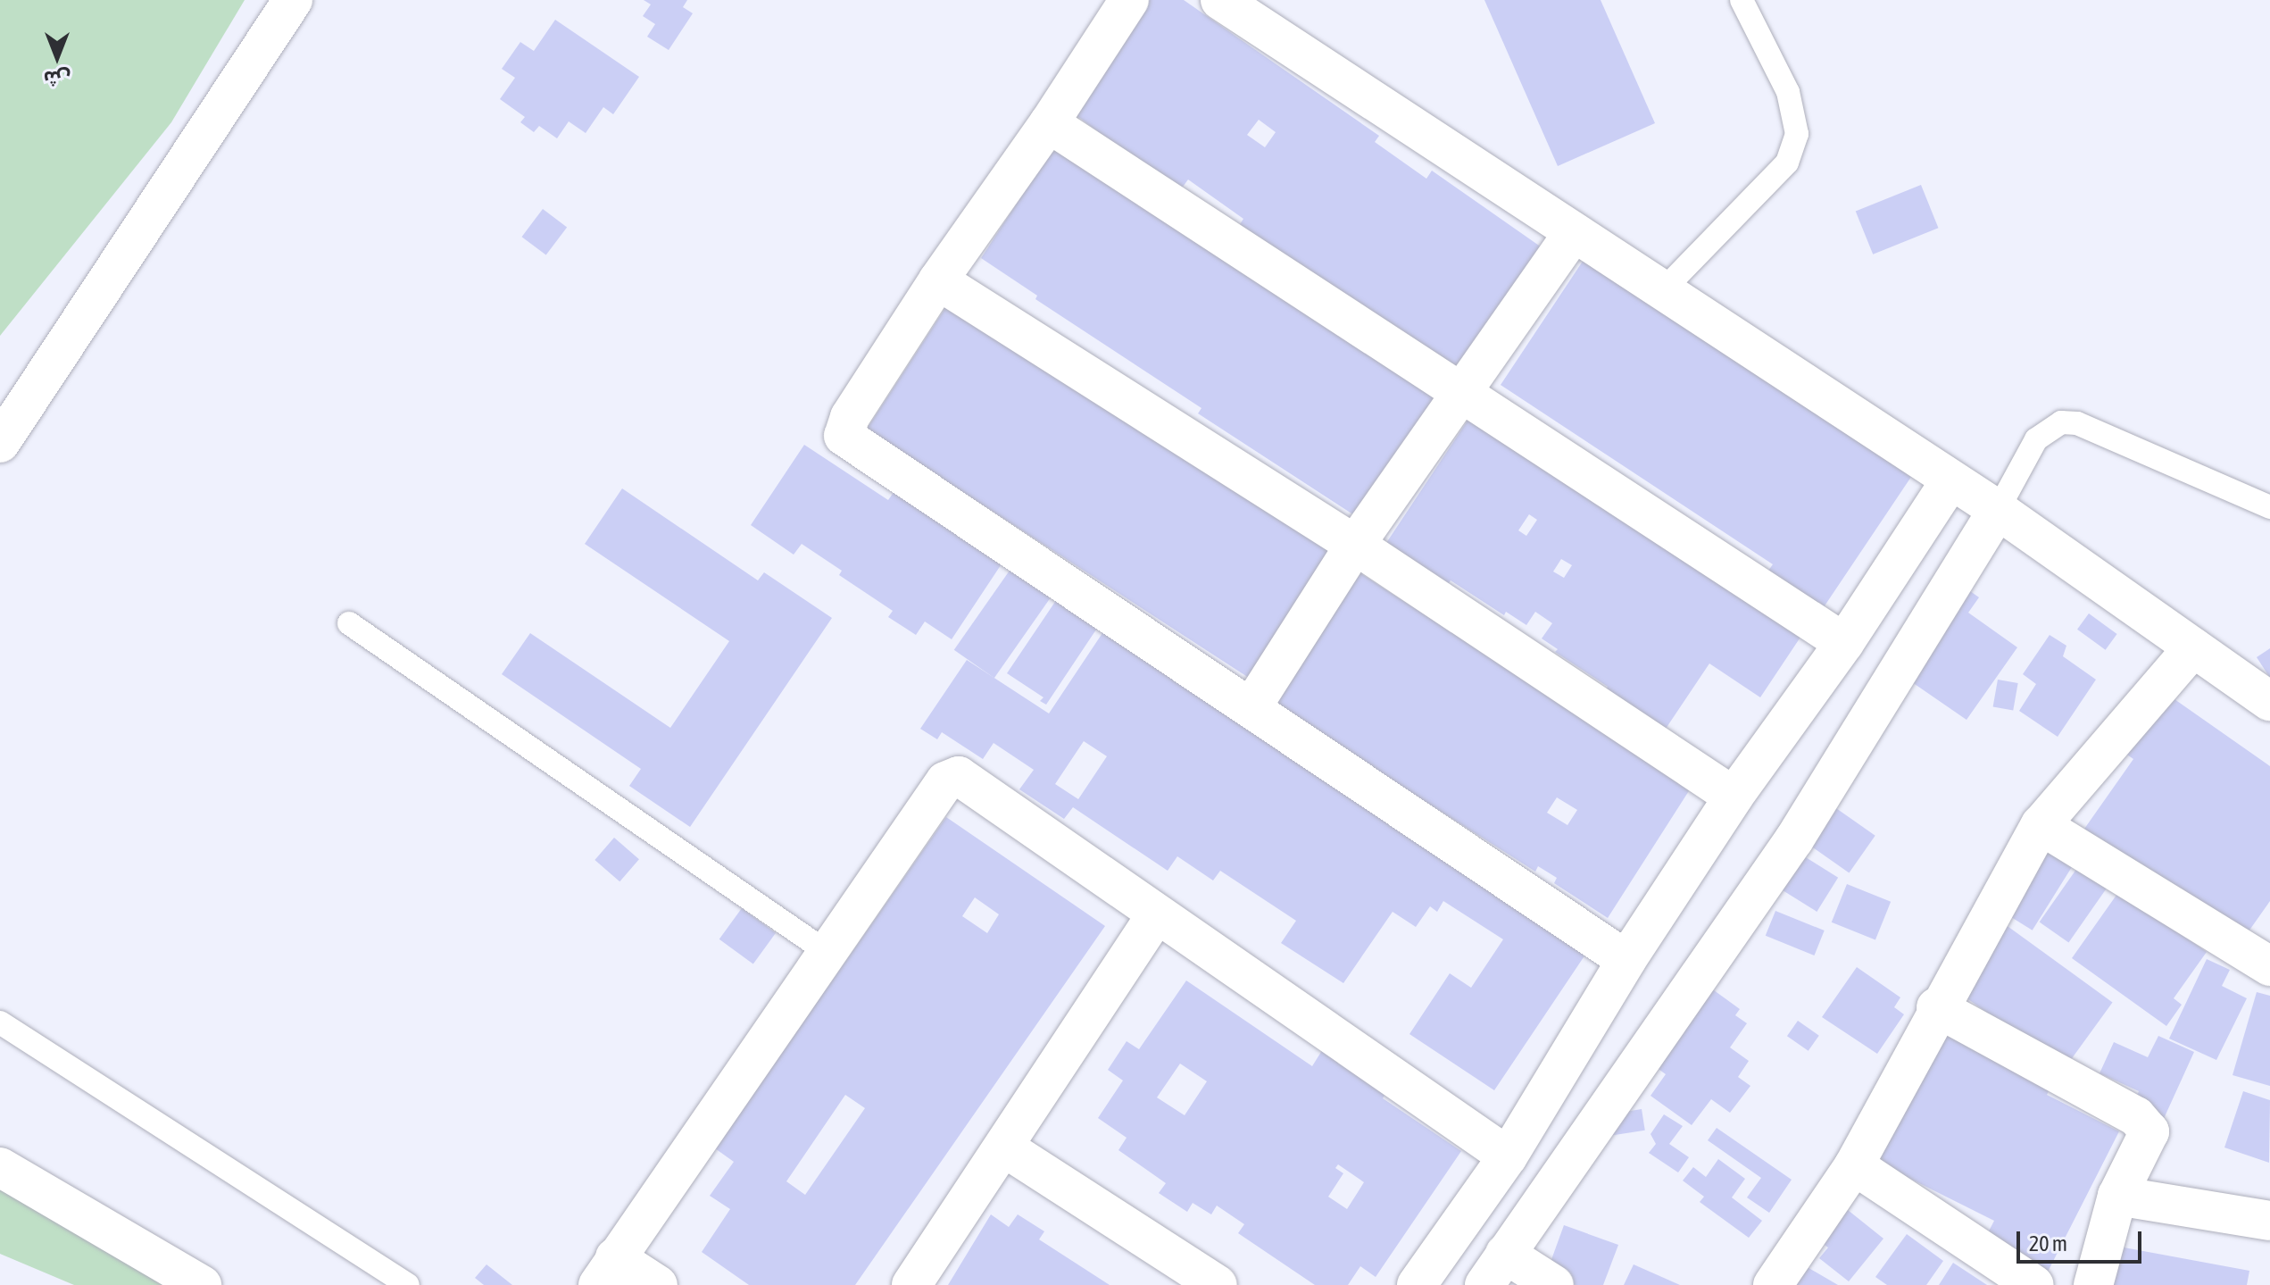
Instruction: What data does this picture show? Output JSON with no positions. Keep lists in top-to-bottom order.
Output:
{
  "scale_bar": "20 m",
  "north": "bottom"
}
